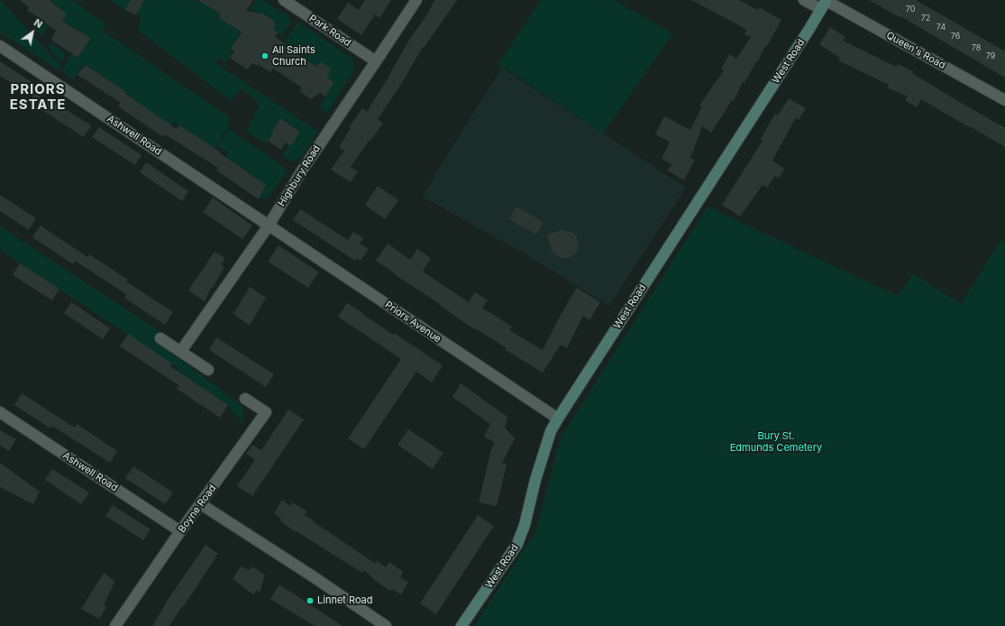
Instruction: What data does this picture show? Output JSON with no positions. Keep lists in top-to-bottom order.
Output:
{
  "streets": {
    "street": [
      "Park Road",
      "Queen's Road",
      "West Road",
      "Ashwell Road",
      "Highbury Road",
      "Priors Avenue",
      "Boyne Road"
    ]
  },
  "crossings": [
    ["Park Road", "Highbury Road"],
    ["Queen's Road", "West Road"],
    ["West Road", "Priors Avenue"],
    ["Ashwell Road", "Highbury Road"],
    ["Ashwell Road", "Priors Avenue"],
    ["Ashwell Road", "Boyne Road"],
    ["Highbury Road", "Priors Avenue"]
  ],
  "districts": ["PRIORS ESTATE"],
  "parks": ["Bury St. Edmunds Cemetery"],
  "places": ["All Saints Church", "Linnet Road"],
  "house_numbers": [
    "70",
    "72",
    "74",
    "76",
    "78",
    "79"
  ],
  "north": "top right"
}
